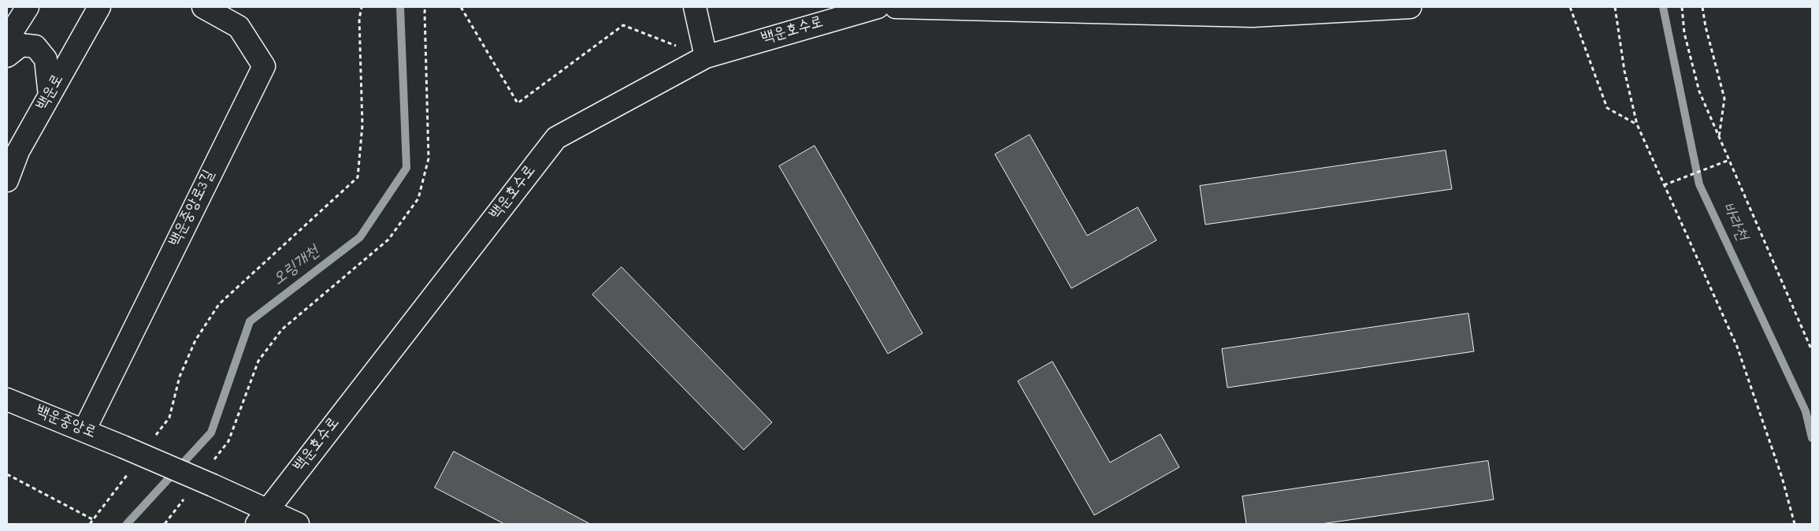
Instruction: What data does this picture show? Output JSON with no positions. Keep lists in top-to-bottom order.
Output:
{
  "streets": {
    "street": [
      "백운호수로",
      "백운로",
      "백운중앙로3길",
      "백운중앙로"
    ]
  },
  "crossings": [
    ["백운중앙로3길", "백운중앙로"]
  ],
  "water": ["바라천", "오링개천"]
}
